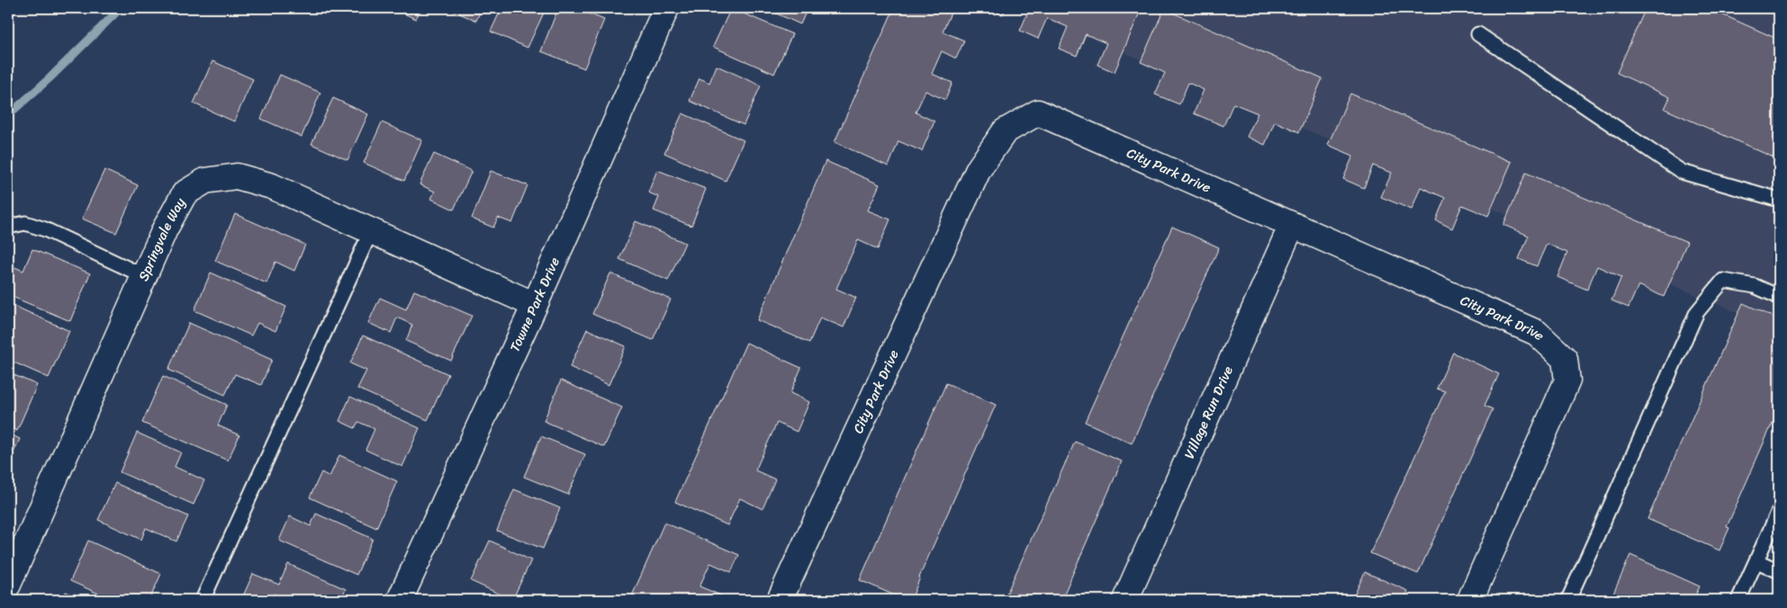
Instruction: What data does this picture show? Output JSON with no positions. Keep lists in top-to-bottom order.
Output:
{
  "streets": {
    "street": [
      "City Park Drive",
      "Springvale Way",
      "Towne Park Drive",
      "Village Run Drive"
    ]
  },
  "crossings": [
    ["City Park Drive", "Village Run Drive"],
    ["Springvale Way", "Towne Park Drive"]
  ]
}
